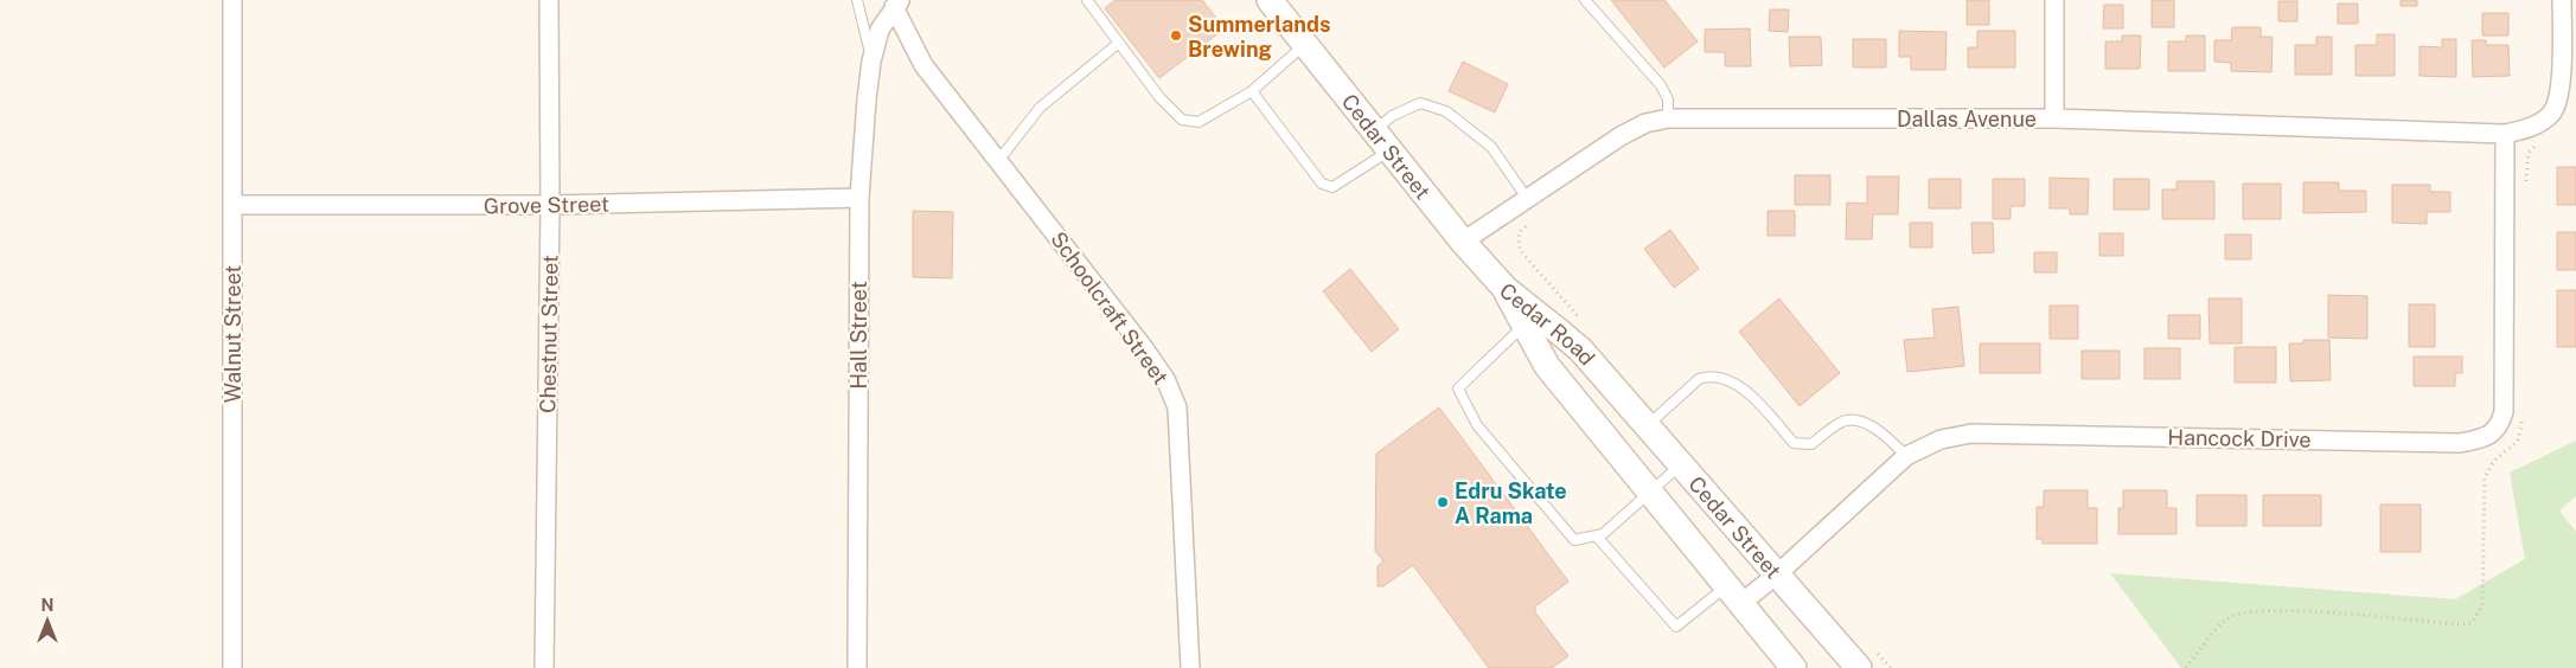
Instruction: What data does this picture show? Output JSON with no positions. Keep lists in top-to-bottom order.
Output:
{
  "streets": {
    "main road": ["Cedar Street", "Cedar Road"],
    "street": [
      "Dallas Avenue",
      "Grove Street",
      "Schoolcraft Street",
      "Walnut Street",
      "Chestnut Street",
      "Hall Street",
      "Hancock Drive"
    ]
  },
  "crossings": [
    ["Dallas Avenue", "Cedar Street"],
    ["Dallas Avenue", "Hancock Drive"],
    ["Cedar Street", "Cedar Road"],
    ["Cedar Street", "Hancock Drive"],
    ["Grove Street", "Walnut Street"],
    ["Grove Street", "Chestnut Street"],
    ["Grove Street", "Hall Street"],
    ["Schoolcraft Street", "Hall Street"]
  ],
  "places": ["Summerlands Brewing", "Edru Skate A Rama"],
  "north": "top"
}
